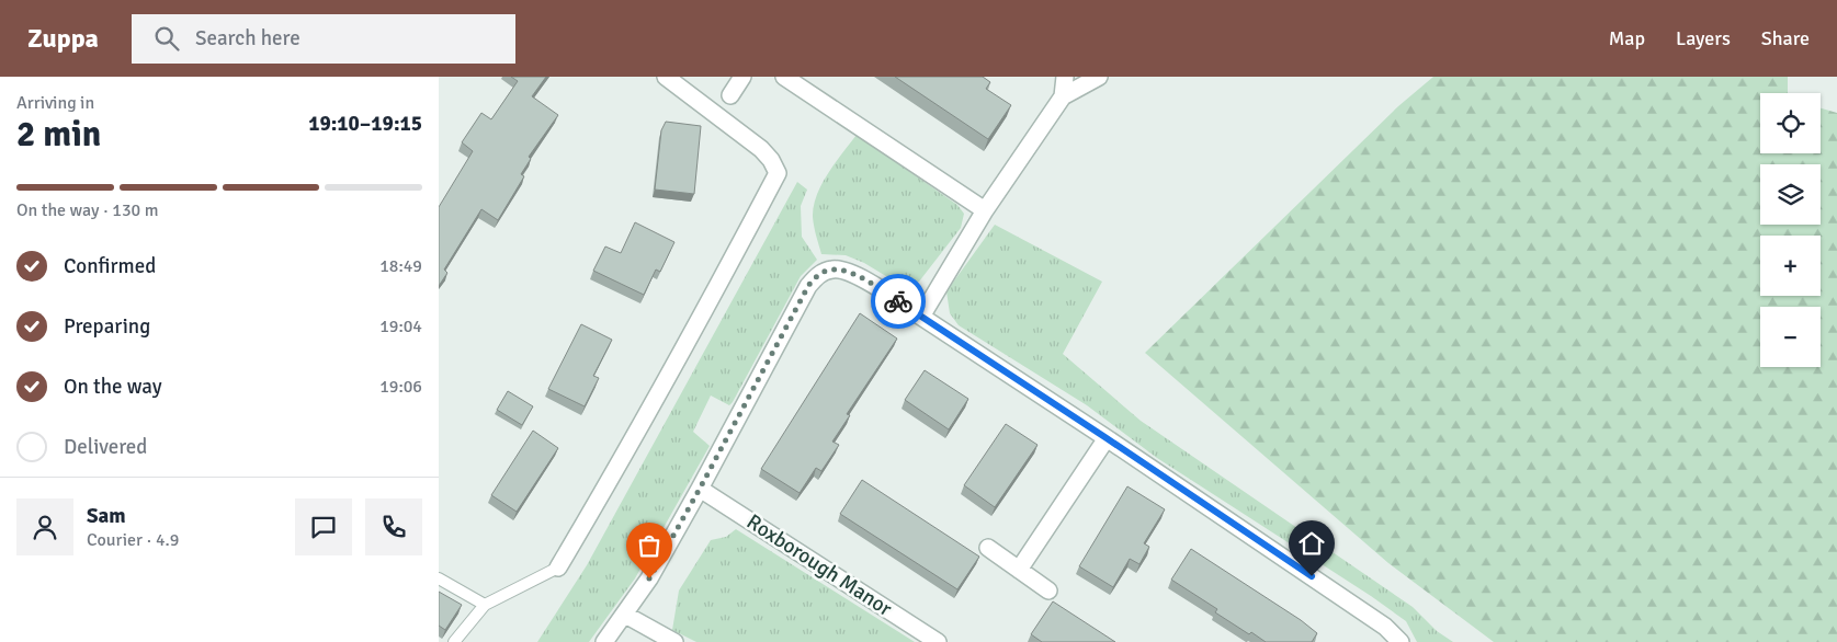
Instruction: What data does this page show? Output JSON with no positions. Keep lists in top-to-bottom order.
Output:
{
  "streets": {
    "street": ["Roxborough Manor"]
  },
  "page": {
    "header": "Zuppa",
    "search": "Search here",
    "nav": ["Map", "Layers", "Share"],
    "heading": ["2 min", "Arriving in", "19:10–19:15"],
    "panel": ["Sam", "Courier · 4.9"],
    "map_buttons": ["+", "−"],
    "bar": "On the way · 130 m",
    "list": [
      ["Confirmed", "18:49"],
      ["Preparing", "19:04"],
      ["On the way", "19:06"],
      "Delivered"
    ]
  }
}
